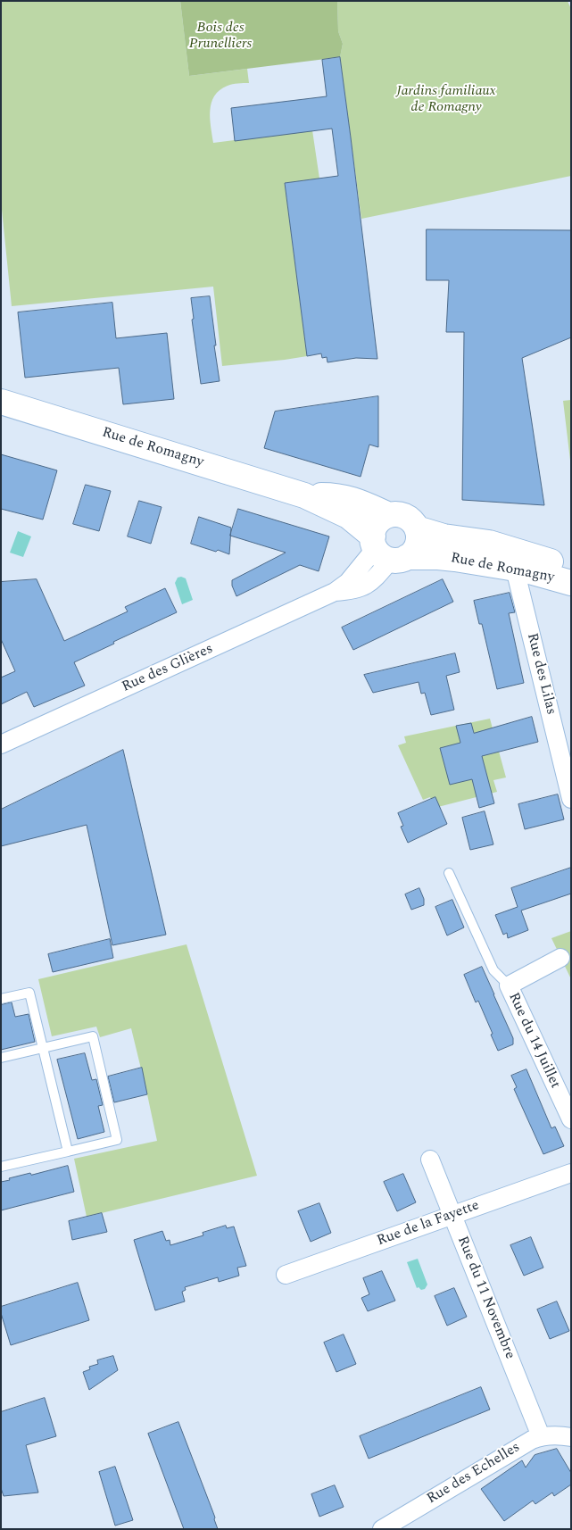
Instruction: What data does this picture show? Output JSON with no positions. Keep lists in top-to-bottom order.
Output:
{
  "streets": {
    "street": [
      "Rue de Romagny",
      "Rue des Glières",
      "Rue des Lilas",
      "Rue du 14 Juillet",
      "Rue de la Fayette",
      "Rue du 11 Novembre",
      "Rue des Echelles"
    ]
  },
  "crossings": [
    ["Rue de Romagny", "Rue des Glières"],
    ["Rue de Romagny", "Rue des Lilas"],
    ["Rue de la Fayette", "Rue du 11 Novembre"],
    ["Rue du 11 Novembre", "Rue des Echelles"]
  ],
  "parks": ["Bois des Prunelliers", "Jardins familiaux de Romagny"]
}
